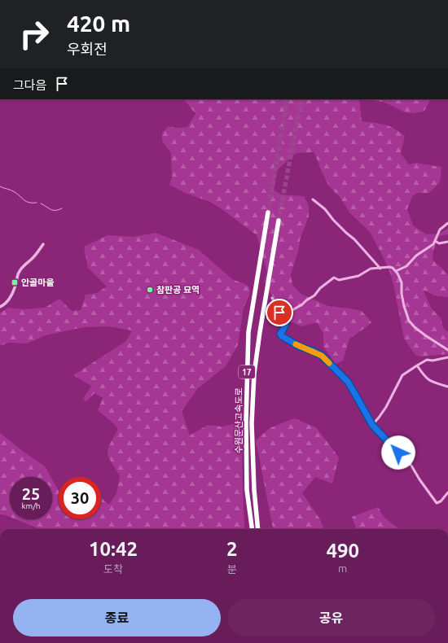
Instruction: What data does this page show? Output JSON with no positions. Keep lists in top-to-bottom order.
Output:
{
  "streets": {
    "highway": ["17", "수원문산고속도로"]
  },
  "places": {
    "transit": ["안골마을"],
    "other": ["참판공 묘역"]
  },
  "page": {
    "turn": ["420 m", "우회전"],
    "then": "그다음",
    "speed": "25 km/h",
    "limit": "30",
    "eta": [
      "10:42",
      "도착",
      "2",
      "분",
      "490",
      "m"
    ],
    "buttons": ["종료", "공유"]
  }
}
